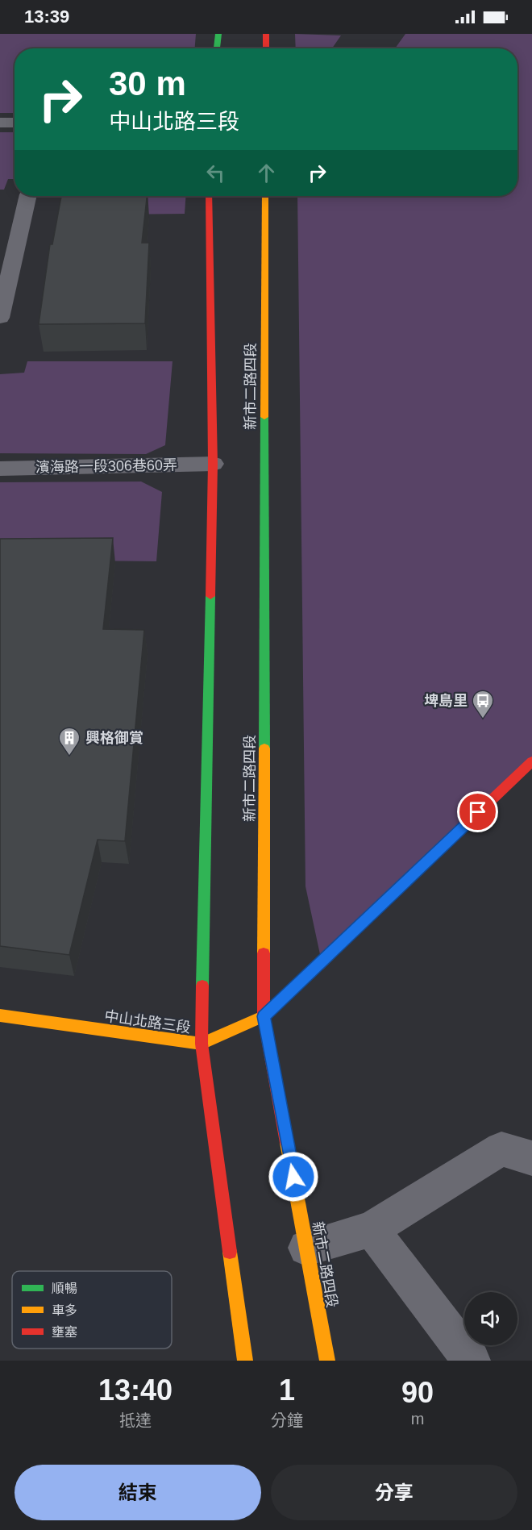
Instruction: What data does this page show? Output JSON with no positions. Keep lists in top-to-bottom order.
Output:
{
  "streets": {
    "street": ["新市二路四段", "濱海路一段306巷60弄", "中山北路三段"]
  },
  "crossings": [
    ["新市二路四段", "中山北路三段"]
  ],
  "places": {
    "bus stop": ["埤島里"],
    "building": ["興格御賞"]
  },
  "legend": ["順暢", "車多", "壅塞"],
  "page": {
    "status": "13:39",
    "turn": ["30 m", "中山北路三段"],
    "eta": [
      "13:40",
      "抵達",
      "1",
      "分鐘",
      "90",
      "m"
    ],
    "buttons": ["結束", "分享"]
  }
}
